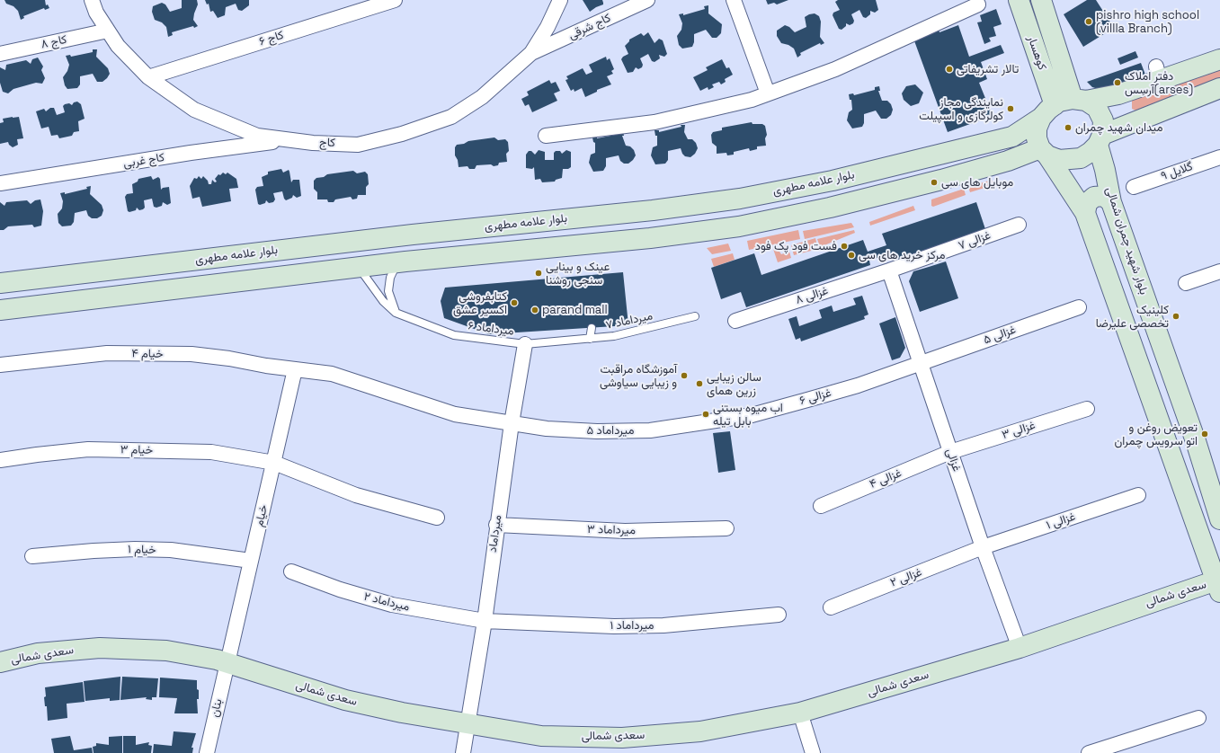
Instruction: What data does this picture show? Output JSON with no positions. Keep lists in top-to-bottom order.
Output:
{
  "streets": {
    "main road": [
      "کوهسار",
      "بلوار علامه مطهری",
      "بلوار شهید چمران شمالی",
      "سعدی شمالی"
    ],
    "street": [
      "کاج شرقی",
      "کاج ۶",
      "کاج ۸",
      "کاج",
      "کاج غربی",
      "گلایل ۹",
      "غزالی ۷",
      "غزالی ۸",
      "غزالی ۵",
      "خیام ۴",
      "غزالی ۶",
      "میرداماد ۵",
      "غزالی ۳",
      "خیام ۳",
      "غزالی",
      "غزالی ۴",
      "خیام",
      "غزالی ۱",
      "میرداماد ۳",
      "میرداماد",
      "خیام ۱",
      "غزالی ۲",
      "میرداماد ۲",
      "میرداماد ۱",
      "بنان"
    ],
    "lane": ["میرداماد ۷", "میرداماد ۶"]
  },
  "crossings": [
    ["کاج شرقی", "کاج"],
    ["کاج ۶", "کاج"],
    ["کاج ۸", "کاج"],
    ["کوهسار", "بلوار علامه مطهری"],
    ["کوهسار", "بلوار شهید چمران شمالی"],
    ["کاج", "کاج غربی"],
    ["بلوار علامه مطهری", "بلوار شهید چمران شمالی"],
    ["غزالی ۷", "غزالی ۸"],
    ["غزالی ۷", "غزالی"],
    ["غزالی ۸", "غزالی"],
    ["میرداماد ۷", "میرداماد ۶"],
    ["میرداماد ۷", "میرداماد"],
    ["میرداماد ۶", "میرداماد"],
    ["غزالی ۵", "غزالی ۶"],
    ["غزالی ۵", "غزالی"],
    ["خیام ۴", "میرداماد ۵"],
    ["خیام ۴", "خیام"],
    ["خیام ۴", "میرداماد"],
    ["غزالی ۶", "میرداماد ۵"],
    ["غزالی ۶", "غزالی"],
    ["میرداماد ۵", "میرداماد"],
    ["غزالی ۳", "غزالی"],
    ["غزالی ۳", "غزالی ۴"],
    ["خیام ۳", "خیام"],
    ["غزالی", "غزالی ۴"],
    ["غزالی", "غزالی ۱"],
    ["غزالی", "غزالی ۲"],
    ["غزالی", "سعدی شمالی"],
    ["خیام", "خیام ۱"],
    ["خیام", "سعدی شمالی"],
    ["خیام", "بنان"],
    ["غزالی ۱", "غزالی ۲"],
    ["میرداماد ۳", "میرداماد"],
    ["میرداماد", "سعدی شمالی"],
    ["میرداماد", "میرداماد ۲"],
    ["میرداماد", "میرداماد ۱"],
    ["سعدی شمالی", "بنان"],
    ["میرداماد ۲", "میرداماد ۱"]
  ],
  "places": [
    "pishro high school (villla Branch)",
    "تالار تشریفاتی",
    "دفتر املاک آرسِس(arses)",
    "نمایندگی مجاز کولرگازی و اسپیلت",
    "میدان شهید چمران",
    "موبایل های سی",
    "فست فود پک فود",
    "مرکز خرید های سی",
    "عینک و بینایی سنجی روشنا",
    "کتابفروشی اکسیر عشق",
    "parand mall",
    "کلینیک تخصصی علیرضا",
    "آموزشگاه مراقبت و زیبایی سیاوشی",
    "سالن زیبایی زرین همای",
    "اب میوه بستنی بابل تیله",
    "تعویض روغن و اتو سرویس چمران"
  ]
}
